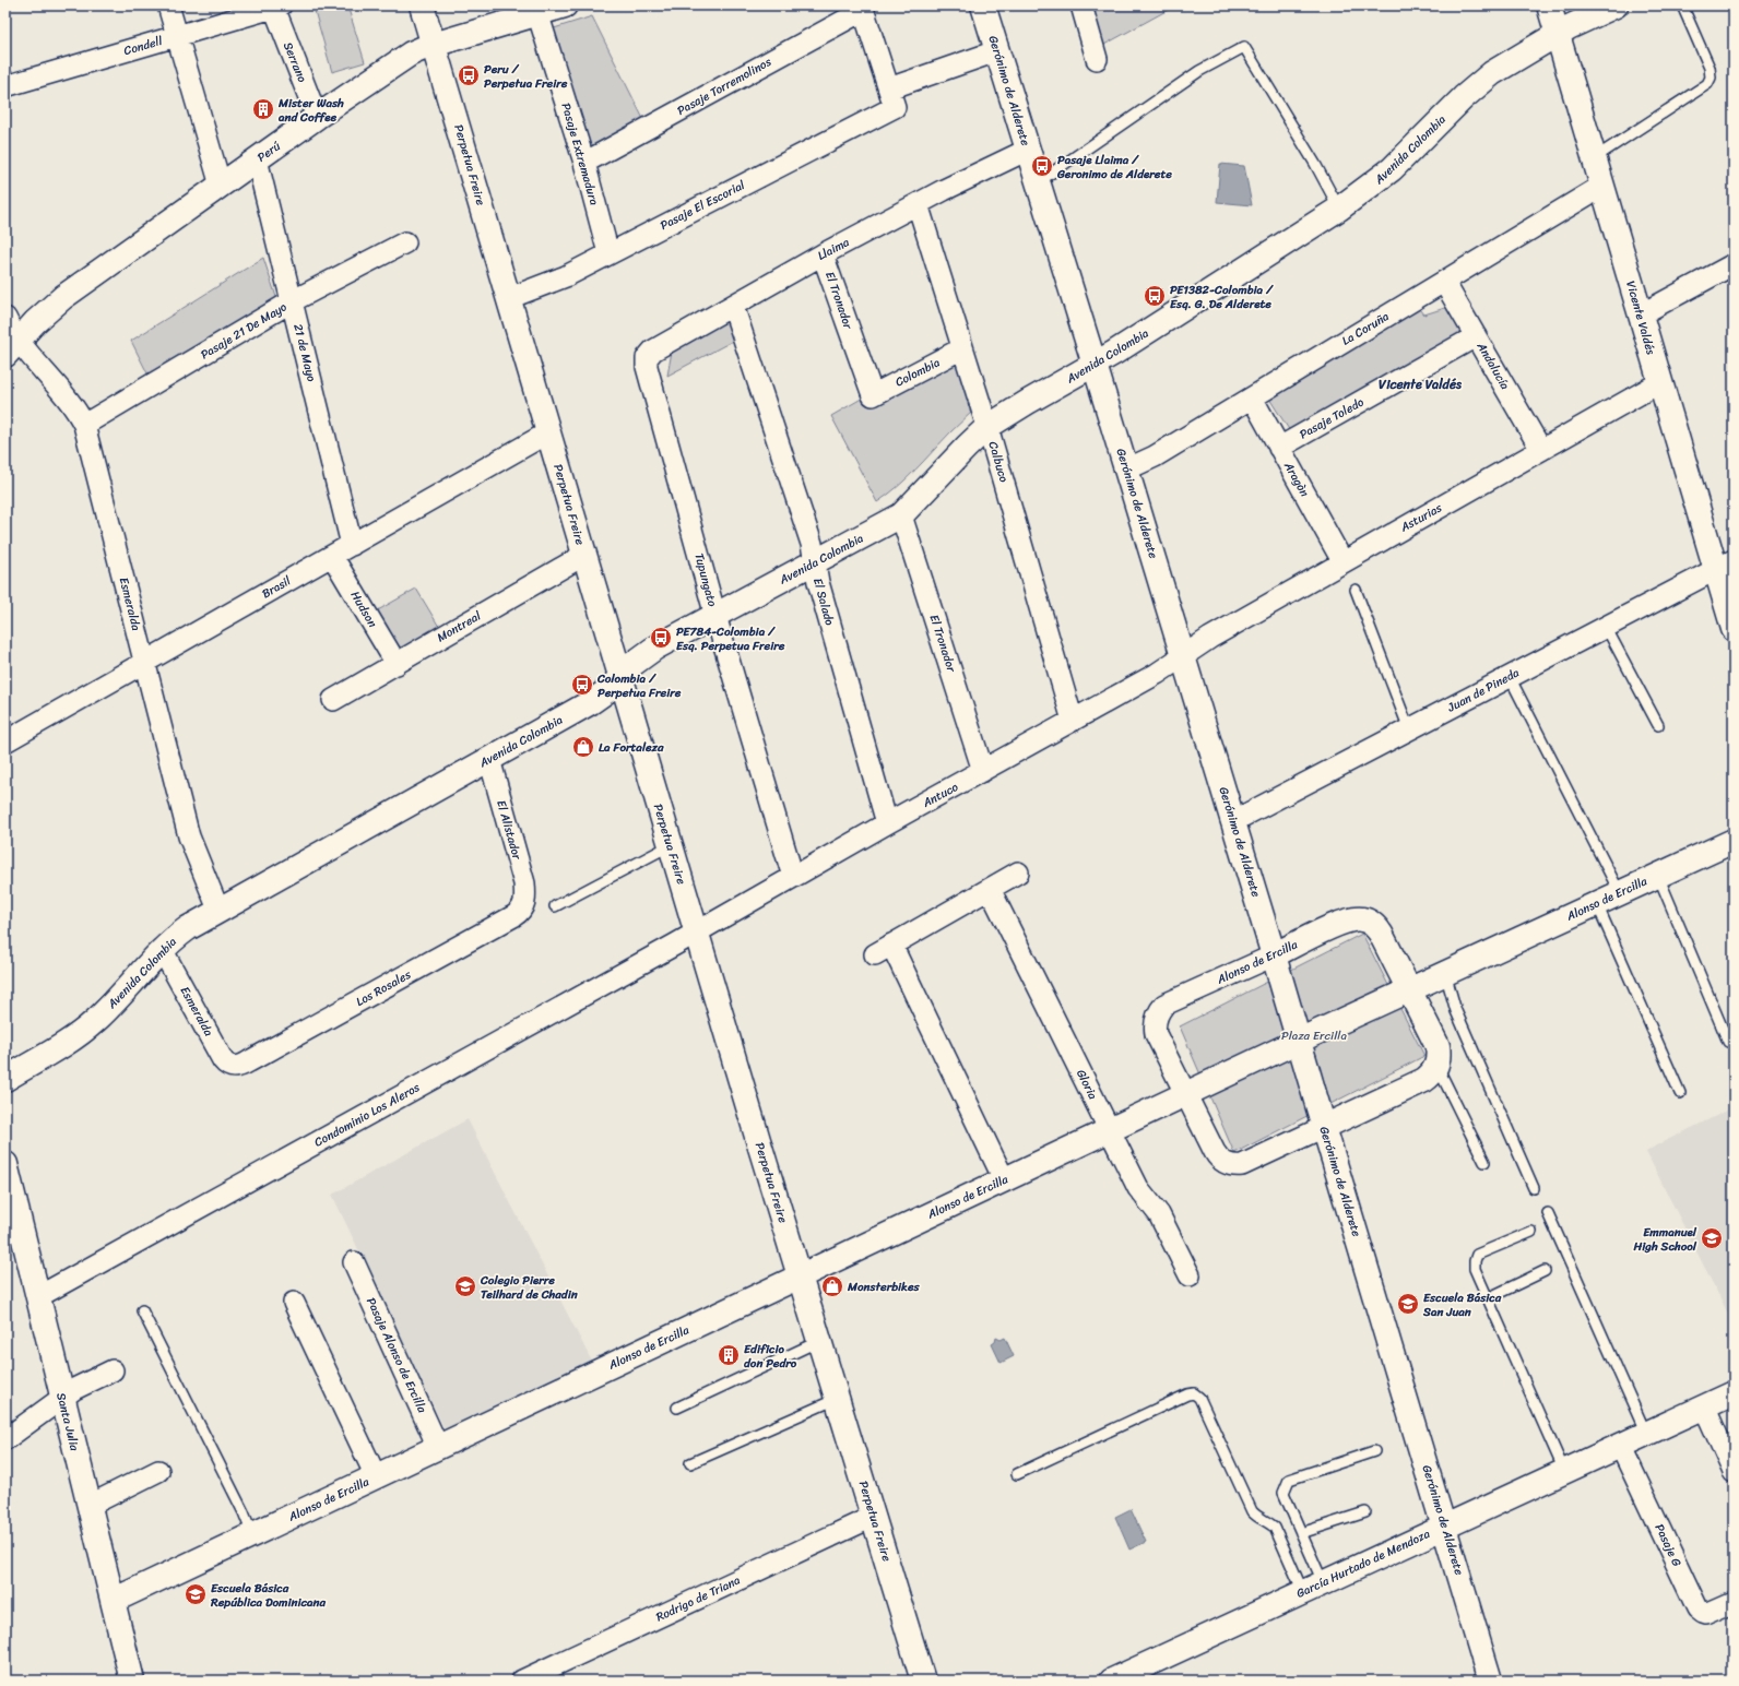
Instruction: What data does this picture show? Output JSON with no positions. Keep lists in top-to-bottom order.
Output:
{
  "streets": {
    "street": [
      "Condell",
      "Serrano",
      "Pasaje Torremolinos",
      "Gerónimo de Alderete",
      "Avenida Colombia",
      "Perú",
      "Pasaje Extremadura",
      "Perpetua Freire",
      "Pasaje El Escorial",
      "Llaima",
      "El Tronador",
      "Vicente Valdés",
      "La Coruña",
      "Pasaje 21 De Mayo",
      "21 de Mayo",
      "Andalucía",
      "Colombia",
      "Pasaje Toledo",
      "Calbuco",
      "Aragòn",
      "Asturias",
      "Tupungato",
      "Brasil",
      "El Salado",
      "Esmeralda",
      "Hudson",
      "Montreal",
      "Juan de Pineda",
      "Antuco",
      "El Alistador",
      "Alonso de Ercilla",
      "Los Rosales",
      "Gloria",
      "Condominio Los Aleros",
      "Pasaje Alonso de Ercilla",
      "Santa Julia",
      "Pasaje G",
      "García Hurtado de Mendoza",
      "Rodrigo de Triana"
    ]
  },
  "crossings": [
    ["Condell", "Serrano"],
    ["Serrano", "Perú"],
    ["Pasaje Torremolinos", "Pasaje Extremadura"],
    ["Gerónimo de Alderete", "Avenida Colombia"],
    ["Gerónimo de Alderete", "Pasaje El Escorial"],
    ["Gerónimo de Alderete", "Llaima"],
    ["Gerónimo de Alderete", "La Coruña"],
    ["Gerónimo de Alderete", "Asturias"],
    ["Gerónimo de Alderete", "Juan de Pineda"],
    ["Gerónimo de Alderete", "Antuco"],
    ["Gerónimo de Alderete", "Alonso de Ercilla"],
    ["Gerónimo de Alderete", "García Hurtado de Mendoza"],
    ["Avenida Colombia", "Perpetua Freire"],
    ["Avenida Colombia", "El Tronador"],
    ["Avenida Colombia", "Vicente Valdés"],
    ["Avenida Colombia", "Calbuco"],
    ["Avenida Colombia", "Tupungato"],
    ["Avenida Colombia", "El Salado"],
    ["Avenida Colombia", "Esmeralda"],
    ["Avenida Colombia", "El Alistador"],
    ["Perú", "Pasaje Extremadura"],
    ["Perú", "Perpetua Freire"],
    ["Perú", "21 de Mayo"],
    ["Perú", "Esmeralda"],
    ["Pasaje Extremadura", "Pasaje El Escorial"],
    ["Perpetua Freire", "Pasaje El Escorial"],
    ["Perpetua Freire", "Brasil"],
    ["Perpetua Freire", "Montreal"],
    ["Perpetua Freire", "Antuco"],
    ["Perpetua Freire", "Alonso de Ercilla"],
    ["Perpetua Freire", "Condominio Los Aleros"],
    ["Perpetua Freire", "Rodrigo de Triana"],
    ["Llaima", "El Tronador"],
    ["Llaima", "Calbuco"],
    ["Llaima", "Tupungato"],
    ["Llaima", "El Salado"],
    ["El Tronador", "Colombia"],
    ["El Tronador", "Antuco"],
    ["Vicente Valdés", "La Coruña"],
    ["Vicente Valdés", "Asturias"],
    ["Vicente Valdés", "Juan de Pineda"],
    ["La Coruña", "Andalucía"],
    ["La Coruña", "Aragòn"],
    ["Pasaje 21 De Mayo", "21 de Mayo"],
    ["Pasaje 21 De Mayo", "Esmeralda"],
    ["21 de Mayo", "Brasil"],
    ["Andalucía", "Pasaje Toledo"],
    ["Andalucía", "Asturias"],
    ["Colombia", "Calbuco"],
    ["Pasaje Toledo", "Aragòn"],
    ["Calbuco", "Antuco"],
    ["Aragòn", "Asturias"],
    ["Asturias", "Antuco"],
    ["Tupungato", "Antuco"],
    ["Brasil", "Esmeralda"],
    ["Brasil", "Hudson"],
    ["El Salado", "Antuco"],
    ["Esmeralda", "Los Rosales"],
    ["Hudson", "Montreal"],
    ["Antuco", "Condominio Los Aleros"],
    ["El Alistador", "Los Rosales"],
    ["Alonso de Ercilla", "Gloria"],
    ["Alonso de Ercilla", "Pasaje Alonso de Ercilla"],
    ["Alonso de Ercilla", "Santa Julia"],
    ["Condominio Los Aleros", "Santa Julia"],
    ["Pasaje G", "García Hurtado de Mendoza"]
  ],
  "districts": ["Vicente Valdés"],
  "parks": ["Plaza Ercilla"],
  "places": {
    "bus stop": [
      "Peru / Perpetua Freire",
      "Pasaje Llaima / Geronimo de Alderete",
      "PE1382-Colombia / Esq. G. De Alderete",
      "PE784-Colombia / Esq. Perpetua Freire",
      "Colombia / Perpetua Freire"
    ],
    "building": ["Mister Wash and Coffee", "Edificio don Pedro"],
    "shop": ["La Fortaleza", "Monsterbikes"],
    "school or university": [
      "Emmanuel High School",
      "Colegio Pierre Teilhard de Chadin",
      "Escuela Básica San Juan",
      "Escuela Básica República Dominicana"
    ]
  }
}
